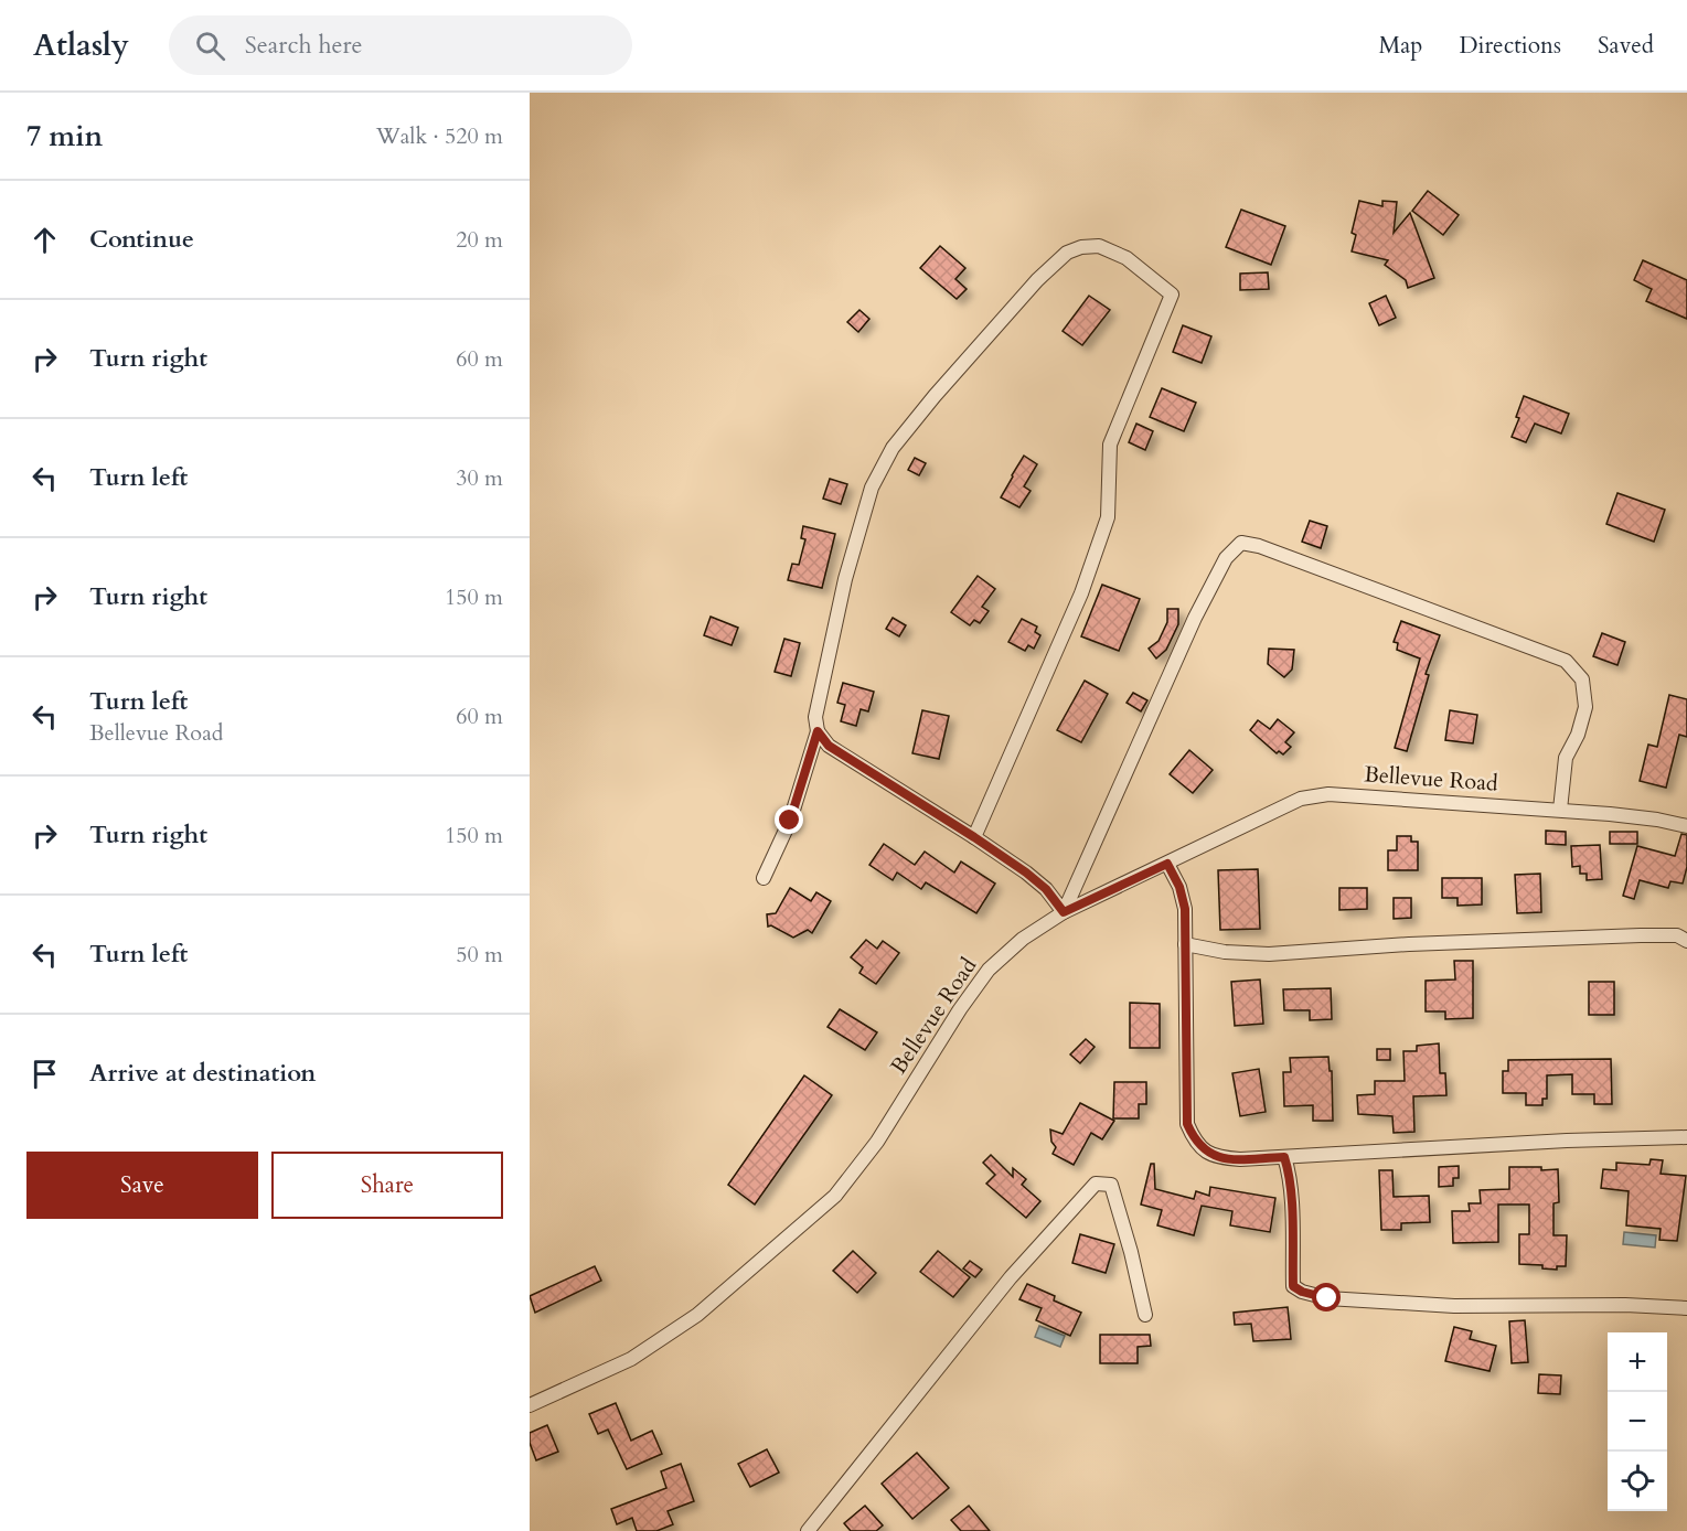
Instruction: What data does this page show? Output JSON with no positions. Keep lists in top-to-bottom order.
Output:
{
  "streets": {
    "street": ["Bellevue Road"]
  },
  "page": {
    "header": "Atlasly",
    "search": "Search here",
    "nav": ["Map", "Directions", "Saved"],
    "heading": ["7 min", "Walk · 520 m"],
    "list": [
      ["Continue", "20 m"],
      ["Turn right", "60 m"],
      ["Turn left", "30 m"],
      ["Turn right", "150 m"],
      ["Turn left", "Bellevue Road", "60 m"],
      ["Turn right", "150 m"],
      ["Turn left", "50 m"],
      "Arrive at destination"
    ],
    "buttons": ["Save", "Share"],
    "map_buttons": ["+", "−"]
  }
}
